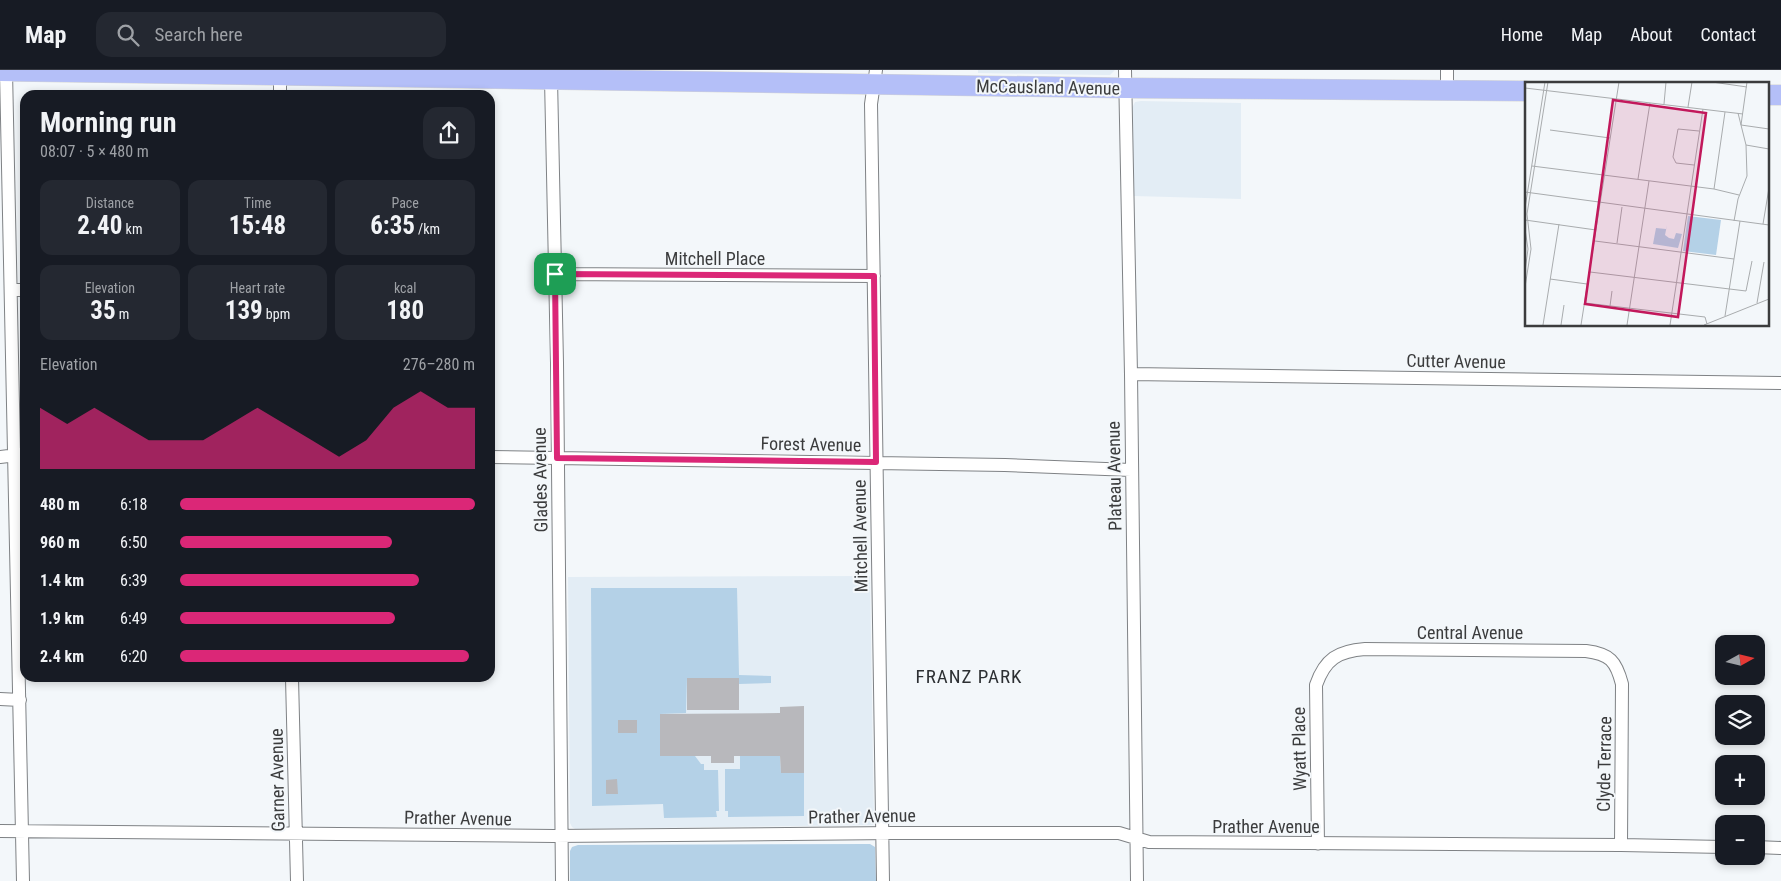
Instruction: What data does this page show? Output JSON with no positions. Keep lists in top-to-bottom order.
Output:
{
  "streets": {
    "main road": ["McCausland Avenue"],
    "street": [
      "Mitchell Place",
      "Cutter Avenue",
      "Forest Avenue",
      "Plateau Avenue",
      "Glades Avenue",
      "Mitchell Avenue",
      "Central Avenue",
      "Wyatt Place",
      "Clyde Terrace",
      "Garner Avenue",
      "Prather Avenue"
    ]
  },
  "crossings": [
    ["McCausland Avenue", "Plateau Avenue"],
    ["McCausland Avenue", "Glades Avenue"],
    ["McCausland Avenue", "Mitchell Avenue"],
    ["Mitchell Place", "Glades Avenue"],
    ["Mitchell Place", "Mitchell Avenue"],
    ["Cutter Avenue", "Plateau Avenue"],
    ["Forest Avenue", "Plateau Avenue"],
    ["Forest Avenue", "Glades Avenue"],
    ["Forest Avenue", "Mitchell Avenue"],
    ["Plateau Avenue", "Prather Avenue"],
    ["Glades Avenue", "Prather Avenue"],
    ["Mitchell Avenue", "Prather Avenue"],
    ["Central Avenue", "Wyatt Place"],
    ["Central Avenue", "Clyde Terrace"],
    ["Wyatt Place", "Prather Avenue"],
    ["Clyde Terrace", "Prather Avenue"],
    ["Garner Avenue", "Prather Avenue"]
  ],
  "districts": ["FRANZ PARK"],
  "north": "right",
  "page": {
    "header": "Map",
    "search": "Search here",
    "nav": [
      "Home",
      "Map",
      "About",
      "Contact"
    ],
    "heading": ["Morning run", "08:07 · 5 × 480 m"],
    "stats": [
      ["Distance", "2.40 km"],
      ["Time", "15:48"],
      ["Pace", "6:35 /km"],
      ["Elevation", "35 m"],
      ["Heart rate", "139 bpm"],
      ["kcal", "180"]
    ],
    "chart": ["Elevation", "276–280 m"],
    "list": [
      {
        "name": "480 m",
        "note": "6:18"
      },
      {
        "name": "960 m",
        "note": "6:50"
      },
      {
        "name": "1.4 km",
        "note": "6:39"
      },
      {
        "name": "1.9 km",
        "note": "6:49"
      },
      {
        "name": "2.4 km",
        "note": "6:20"
      }
    ],
    "map_buttons": ["+", "−"]
  }
}
